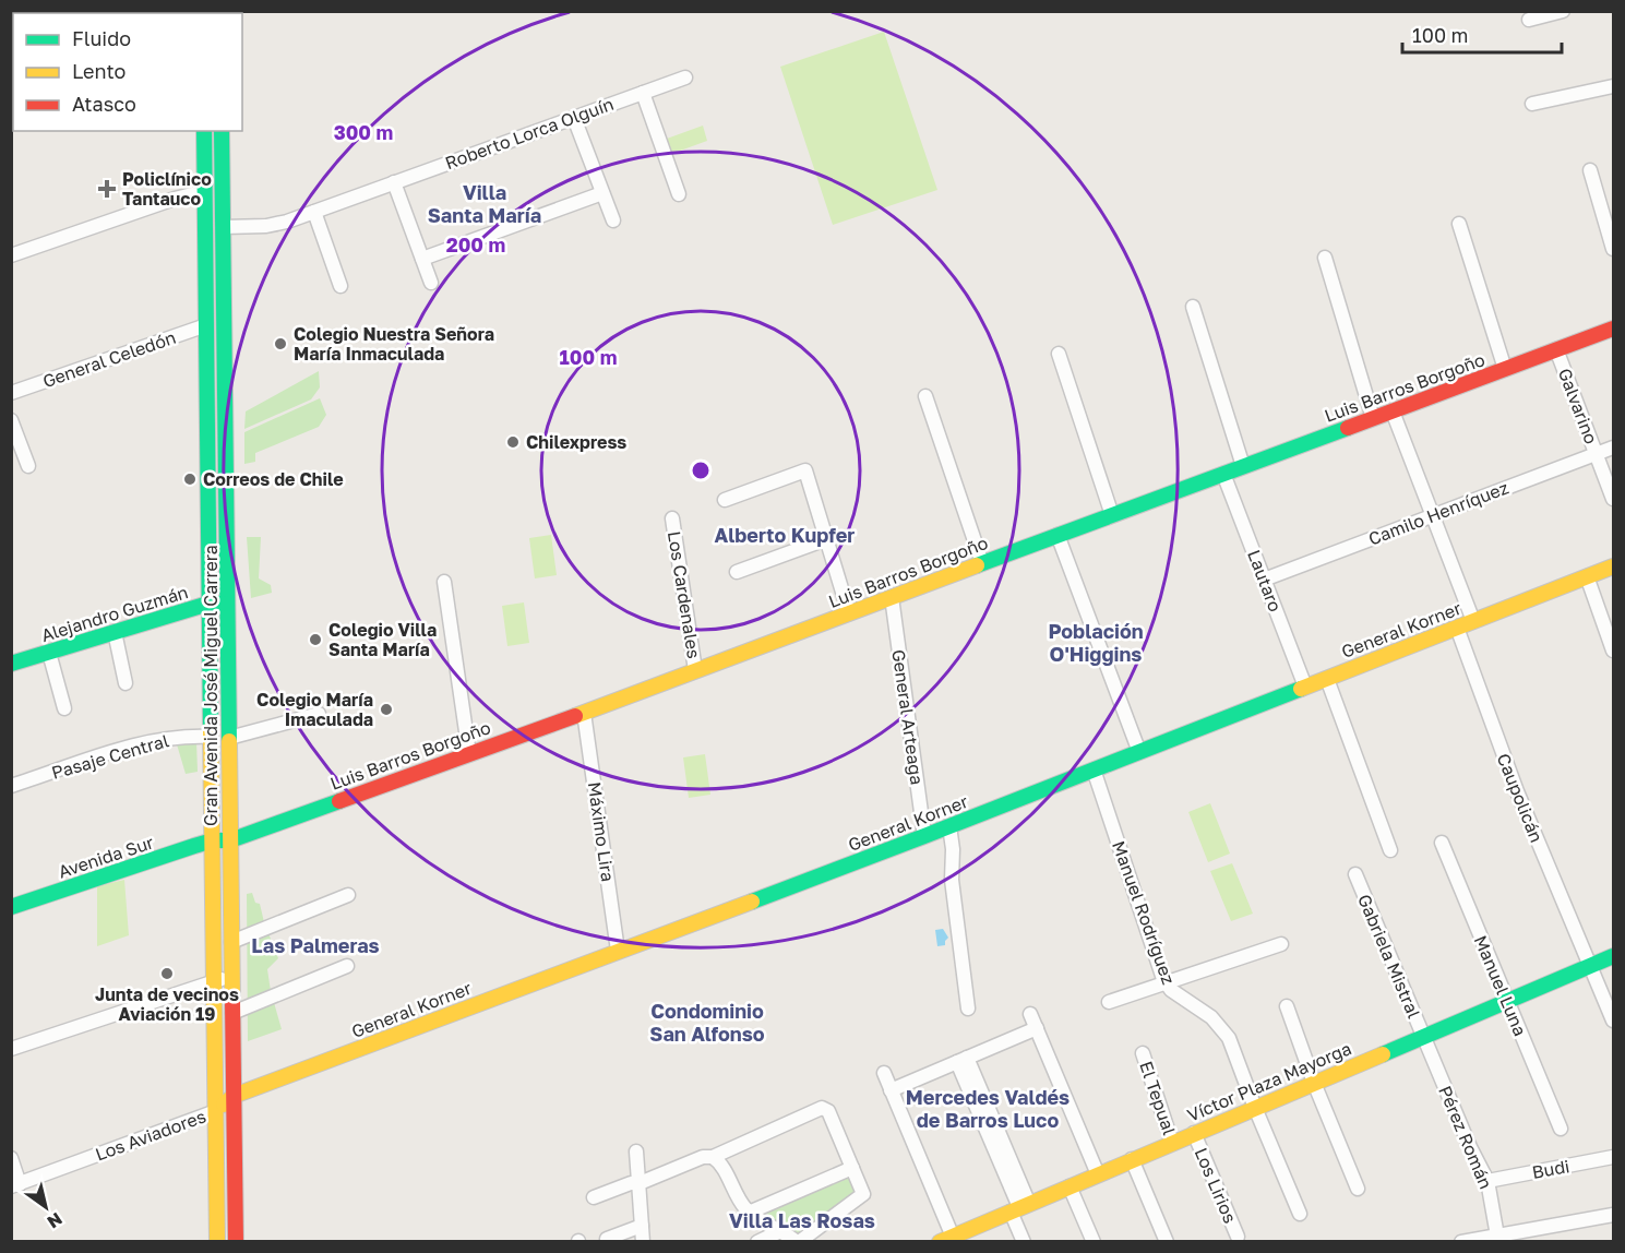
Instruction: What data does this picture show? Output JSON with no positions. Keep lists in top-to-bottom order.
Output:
{
  "streets": {
    "street": [
      "Roberto Lorca Olguín",
      "General Celedón",
      "Luis Barros Borgoño",
      "Galvarino",
      "Camilo Henríquez",
      "Lautaro",
      "Los Cardenales",
      "Alejandro Guzmán",
      "General Korner",
      "Gran Avenida José Miguel Carrera",
      "General Arteaga",
      "Pasaje Central",
      "Caupolicán",
      "Máximo Lira",
      "Avenida Sur",
      "Manuel Rodríguez",
      "Gabriela Mistral",
      "Manuel Luna",
      "Víctor Plaza Mayorga",
      "El Tepual",
      "Los Aviadores",
      "Pérez Román",
      "Budi",
      "Los Lirios"
    ]
  },
  "crossings": [
    ["Roberto Lorca Olguín", "Gran Avenida José Miguel Carrera"],
    ["General Celedón", "Gran Avenida José Miguel Carrera"],
    ["Luis Barros Borgoño", "Galvarino"],
    ["Luis Barros Borgoño", "Lautaro"],
    ["Luis Barros Borgoño", "Los Cardenales"],
    ["Luis Barros Borgoño", "Gran Avenida José Miguel Carrera"],
    ["Luis Barros Borgoño", "General Arteaga"],
    ["Luis Barros Borgoño", "Máximo Lira"],
    ["Luis Barros Borgoño", "Avenida Sur"],
    ["Galvarino", "Camilo Henríquez"],
    ["Camilo Henríquez", "Lautaro"],
    ["Lautaro", "General Korner"],
    ["Alejandro Guzmán", "Gran Avenida José Miguel Carrera"],
    ["General Korner", "Gran Avenida José Miguel Carrera"],
    ["General Korner", "General Arteaga"],
    ["General Korner", "Caupolicán"],
    ["General Korner", "Máximo Lira"],
    ["General Korner", "Manuel Rodríguez"],
    ["General Korner", "Los Aviadores"],
    ["Gran Avenida José Miguel Carrera", "Pasaje Central"],
    ["Gran Avenida José Miguel Carrera", "Avenida Sur"],
    ["Gran Avenida José Miguel Carrera", "Los Aviadores"],
    ["Caupolicán", "Víctor Plaza Mayorga"],
    ["Manuel Rodríguez", "Víctor Plaza Mayorga"],
    ["Gabriela Mistral", "Víctor Plaza Mayorga"],
    ["Gabriela Mistral", "Pérez Román"],
    ["Manuel Luna", "Víctor Plaza Mayorga"],
    ["Víctor Plaza Mayorga", "El Tepual"],
    ["Víctor Plaza Mayorga", "Pérez Román"],
    ["Víctor Plaza Mayorga", "Los Lirios"],
    ["Pérez Román", "Budi"]
  ],
  "districts": [
    "Villa Santa María",
    "Alberto Kupfer",
    "Población O'Higgins",
    "Las Palmeras",
    "Condominio San Alfonso",
    "Mercedes Valdés de Barros Luco",
    "Villa Las Rosas"
  ],
  "places": {
    "health": ["Policlínico Tantauco"],
    "other": [
      "Colegio Nuestra Señora María Inmaculada",
      "Chilexpress",
      "Correos de Chile",
      "Colegio Villa Santa María",
      "Colegio María Imaculada",
      "Junta de vecinos Aviación 19"
    ]
  },
  "legend": ["Fluido", "Lento", "Atasco"],
  "scale_bar": "100 m",
  "north": "bottom right",
  "rings": ["300 m", "200 m", "100 m"]
}
